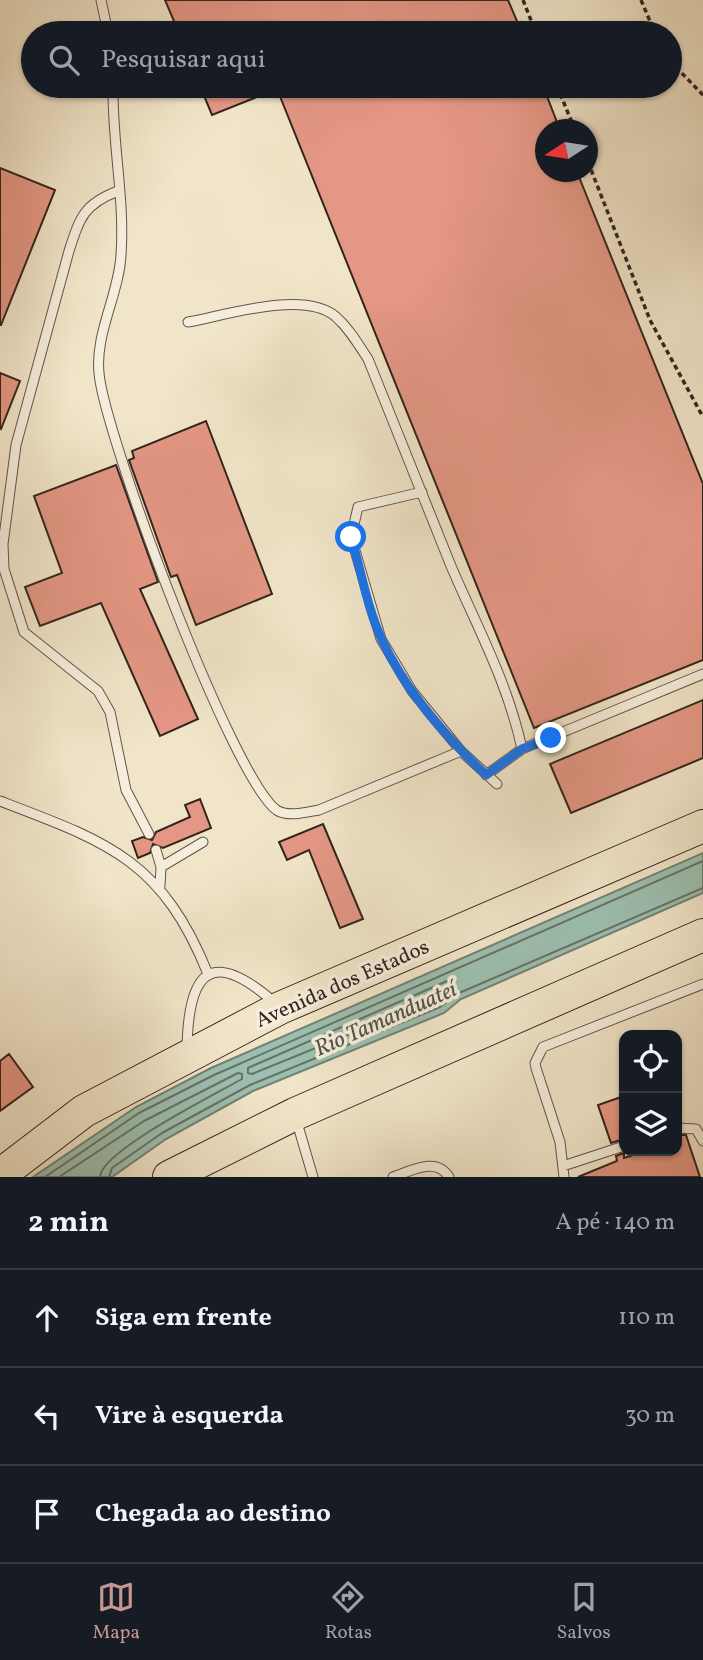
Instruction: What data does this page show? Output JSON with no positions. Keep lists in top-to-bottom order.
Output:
{
  "streets": {
    "highway": ["Avenida dos Estados"]
  },
  "water": ["Rio Tamanduateí"],
  "north": "left",
  "page": {
    "search": "Pesquisar aqui",
    "heading": ["2 min", "A pé · 140 m"],
    "list": [
      ["Siga em frente", "110 m"],
      ["Vire à esquerda", "30 m"],
      "Chegada ao destino"
    ],
    "nav": ["Mapa", "Rotas", "Salvos"]
  }
}
